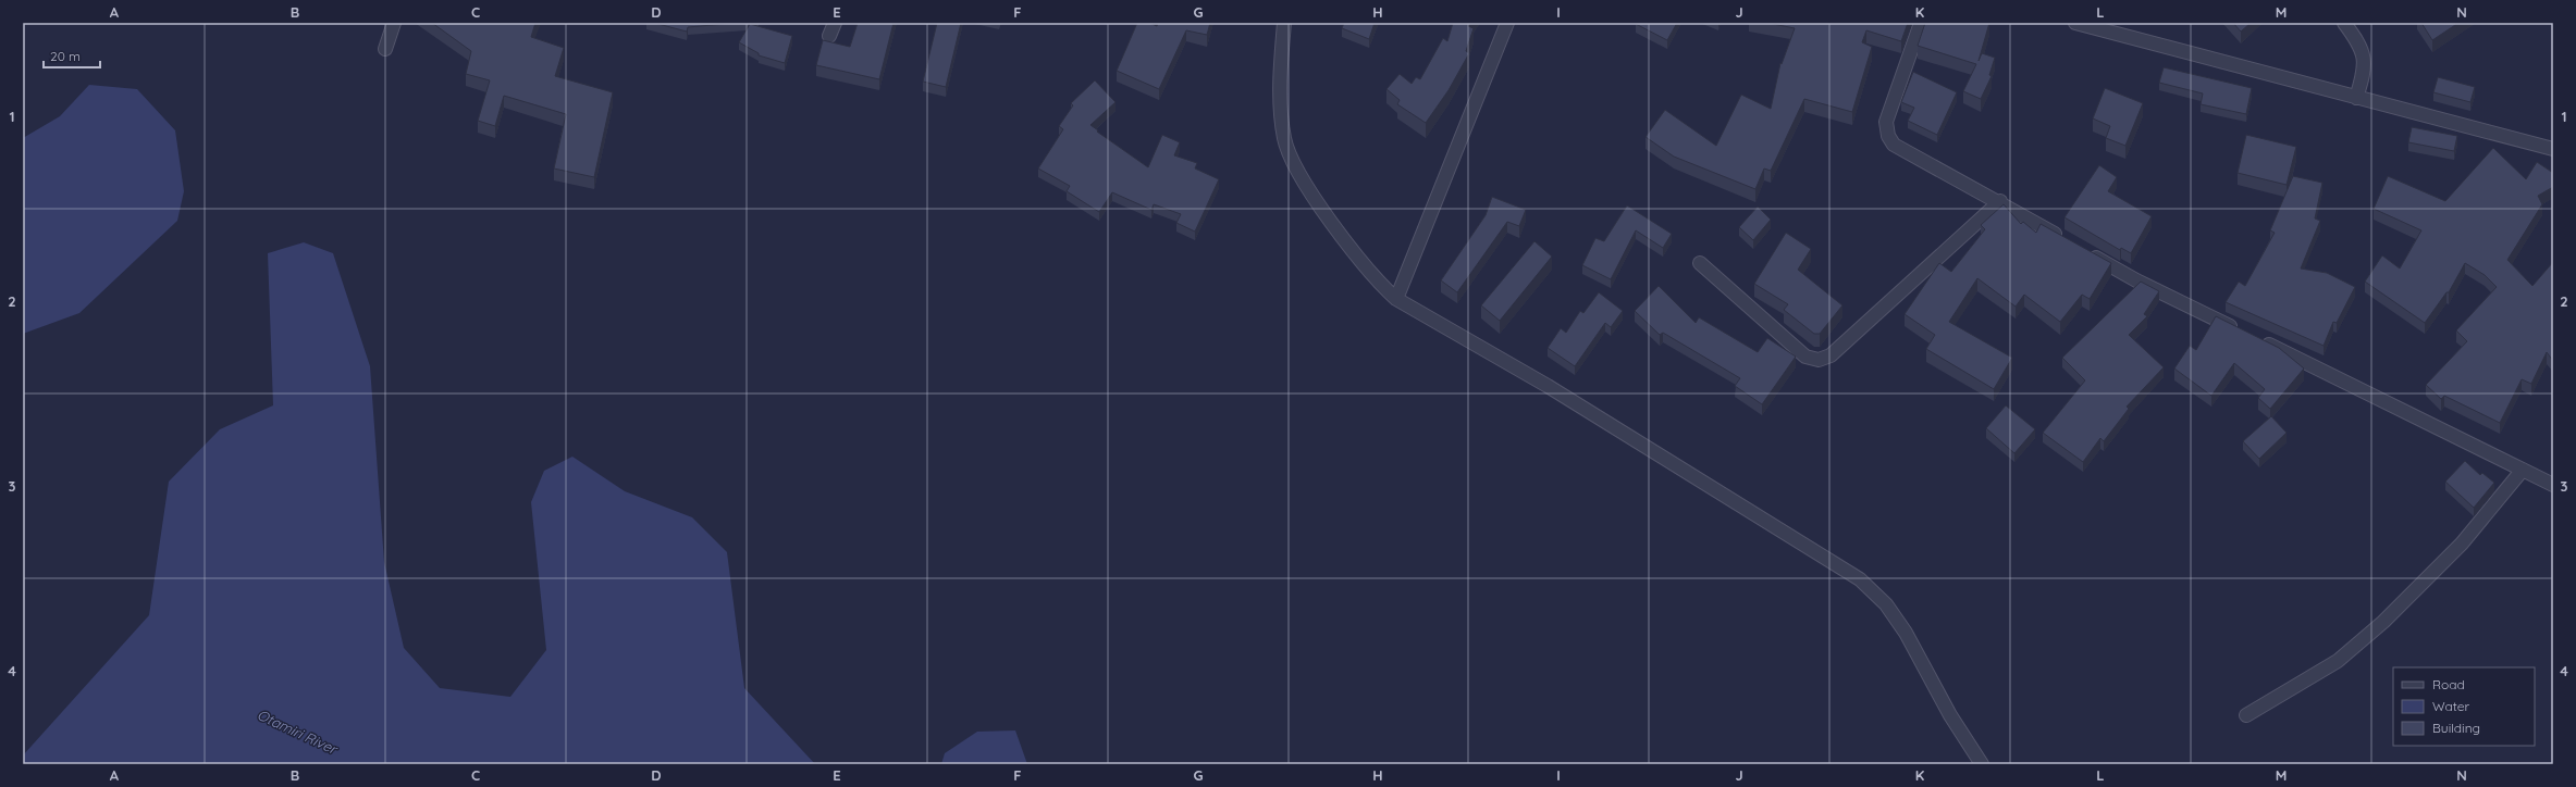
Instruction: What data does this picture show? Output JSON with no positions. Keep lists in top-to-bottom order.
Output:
{
  "water": ["Otamiri River"],
  "legend": ["Road", "Water", "Building"],
  "scale_bar": "20 m",
  "grid": {
    "columns": [
      "A",
      "B",
      "C",
      "D",
      "E",
      "F",
      "G",
      "H",
      "I",
      "J",
      "K",
      "L",
      "M",
      "N"
    ],
    "rows": [
      "1",
      "2",
      "3",
      "4"
    ]
  }
}
